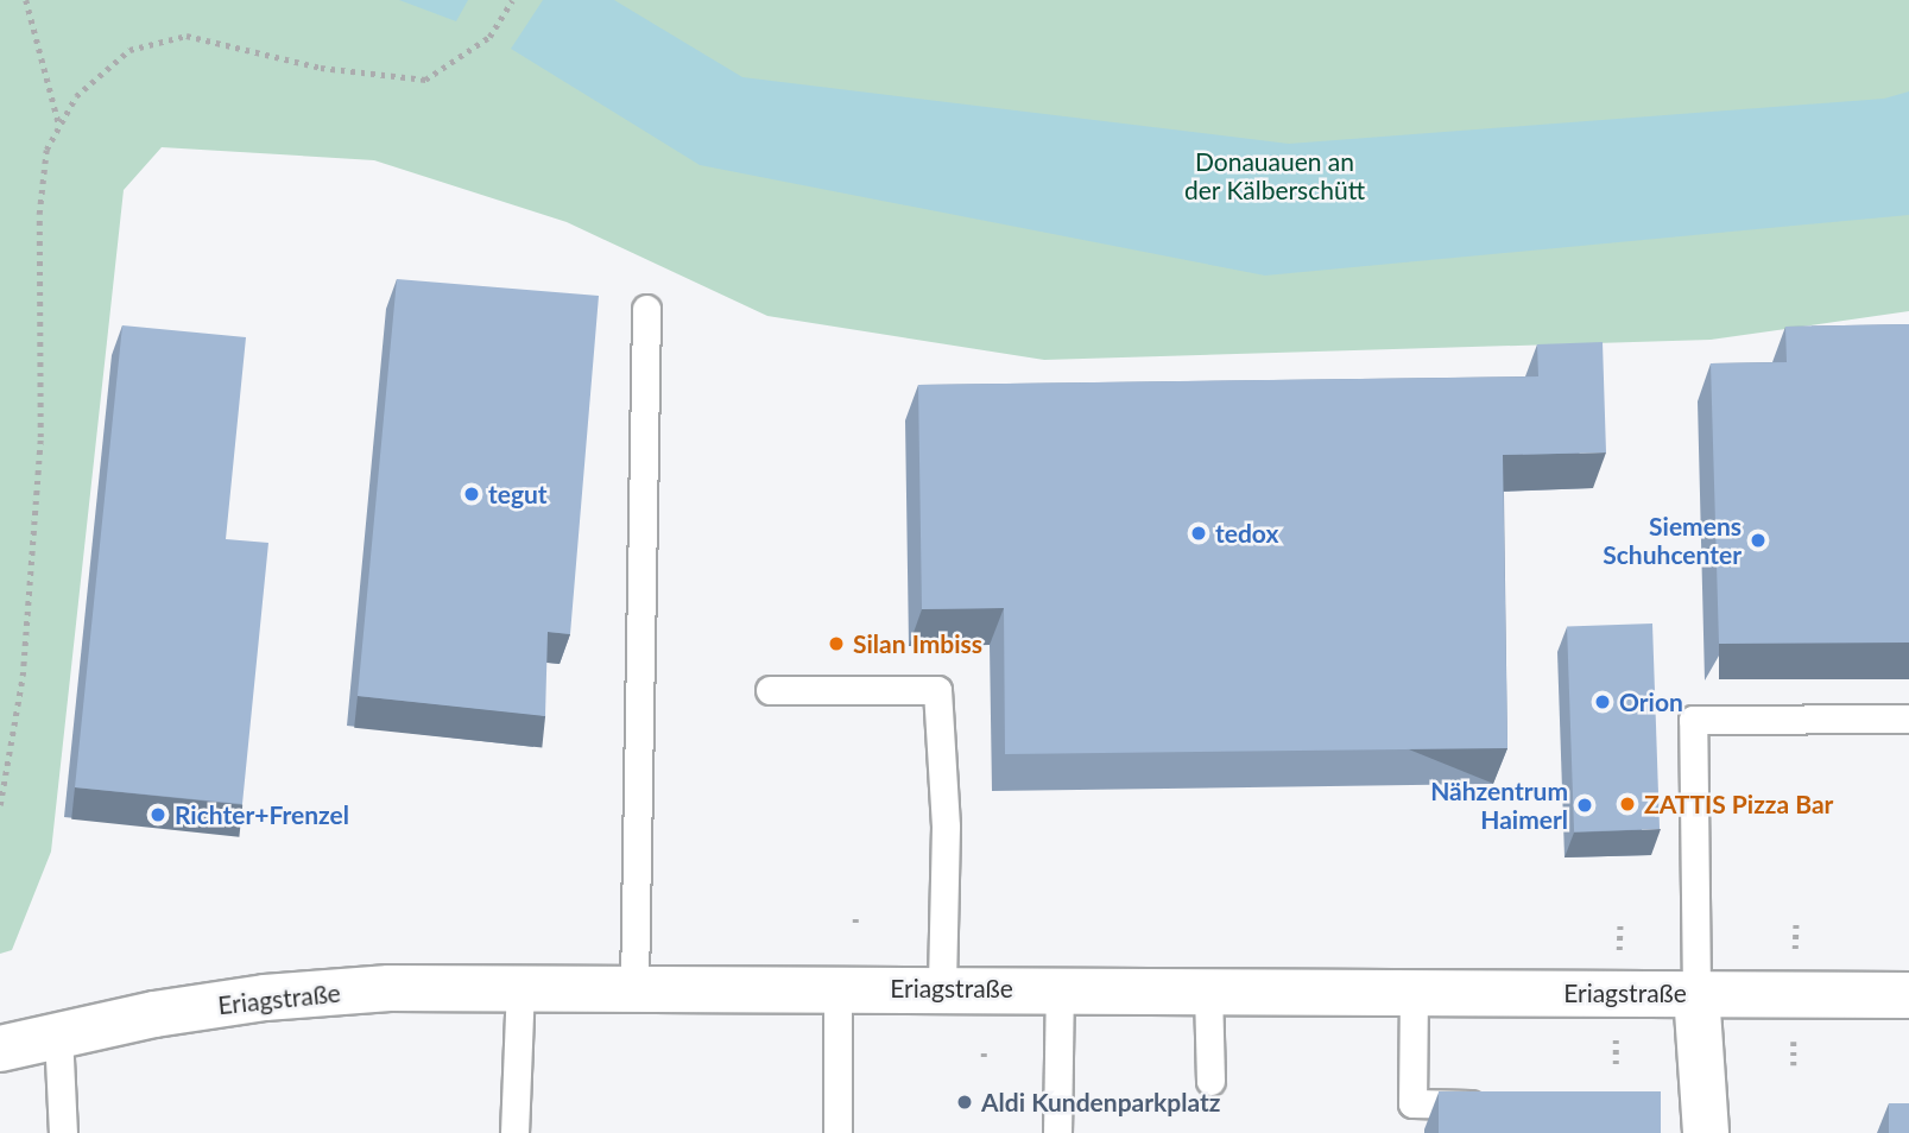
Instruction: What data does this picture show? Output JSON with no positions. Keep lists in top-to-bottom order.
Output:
{
  "streets": {
    "street": ["Eriagstraße"]
  },
  "parks": ["Donauauen an der Kälberschütt"],
  "places": [
    "tegut",
    "tedox",
    "Siemens Schuhcenter",
    "Silan Imbiss",
    "Orion",
    "ZATTIS Pizza Bar",
    "Nähzentrum Haimerl",
    "Richter+Frenzel",
    "Aldi Kundenparkplatz"
  ]
}
